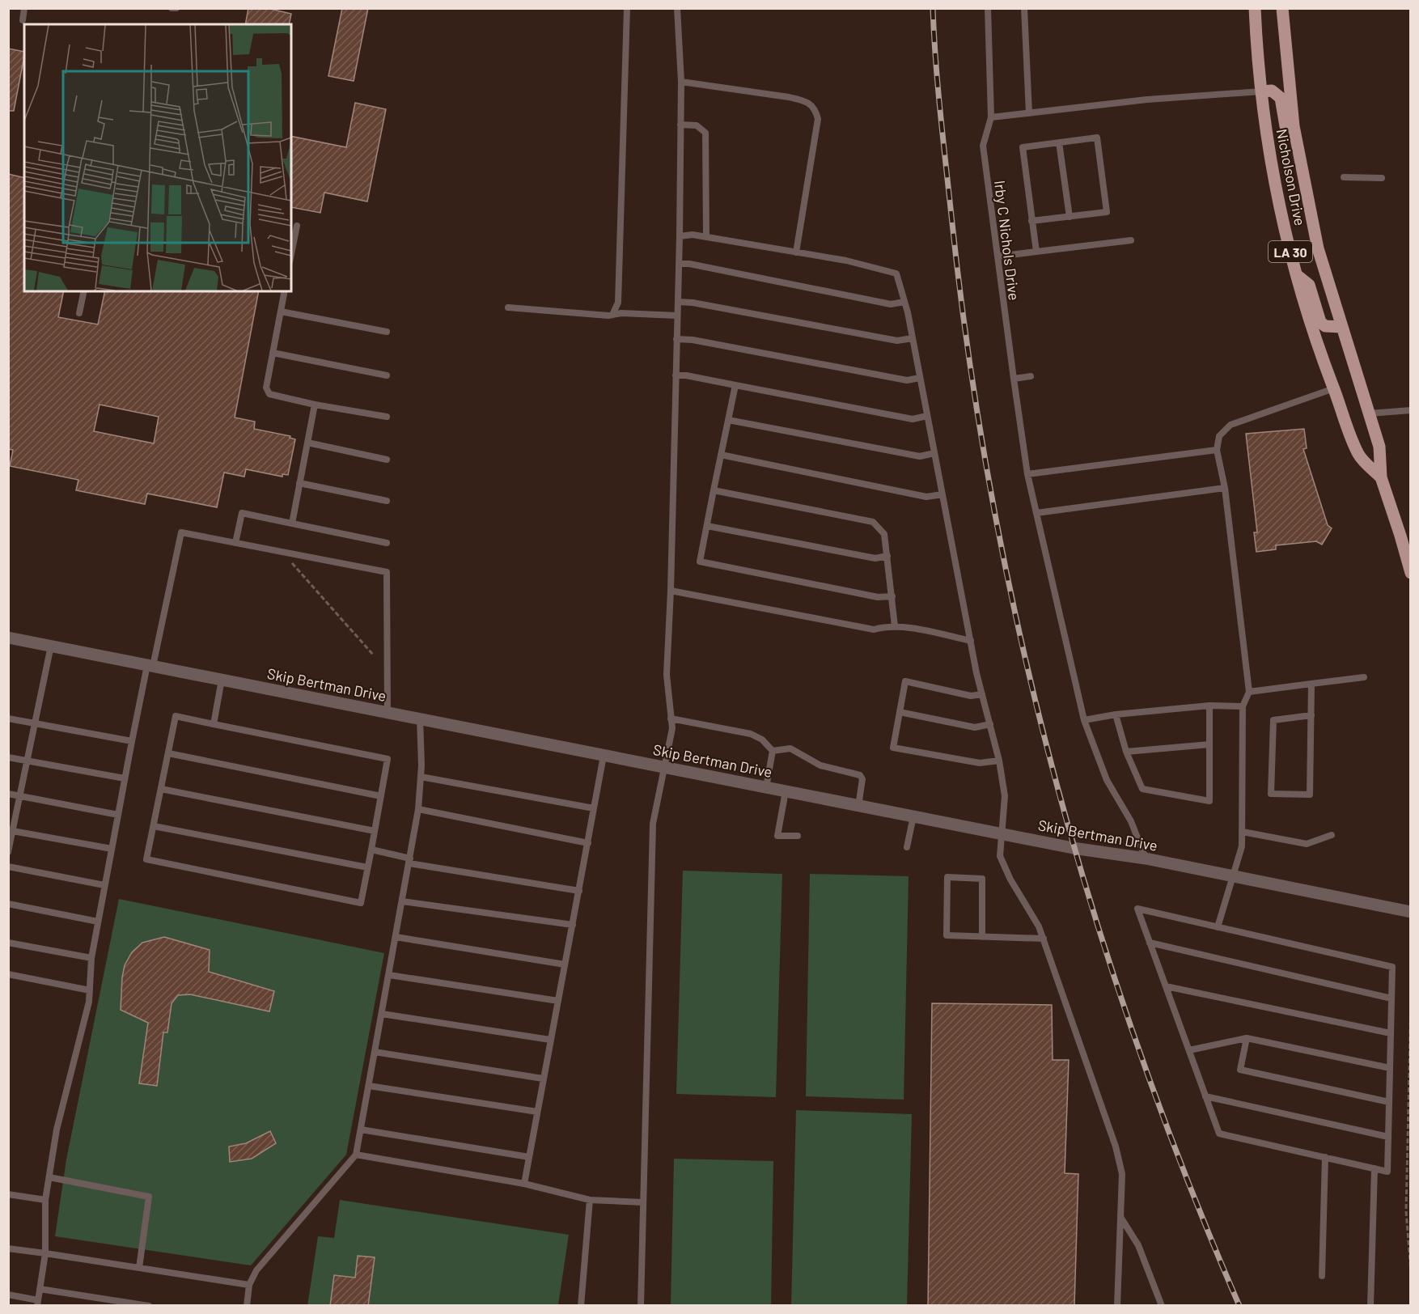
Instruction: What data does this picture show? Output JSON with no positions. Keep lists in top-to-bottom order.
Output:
{
  "streets": {
    "main road": ["Nicholson Drive", "LA 30"],
    "street": ["Skip Bertman Drive"],
    "lane": ["Irby C Nichols Drive"]
  },
  "crossings": [
    ["Irby C Nichols Drive", "Skip Bertman Drive"]
  ]
}
